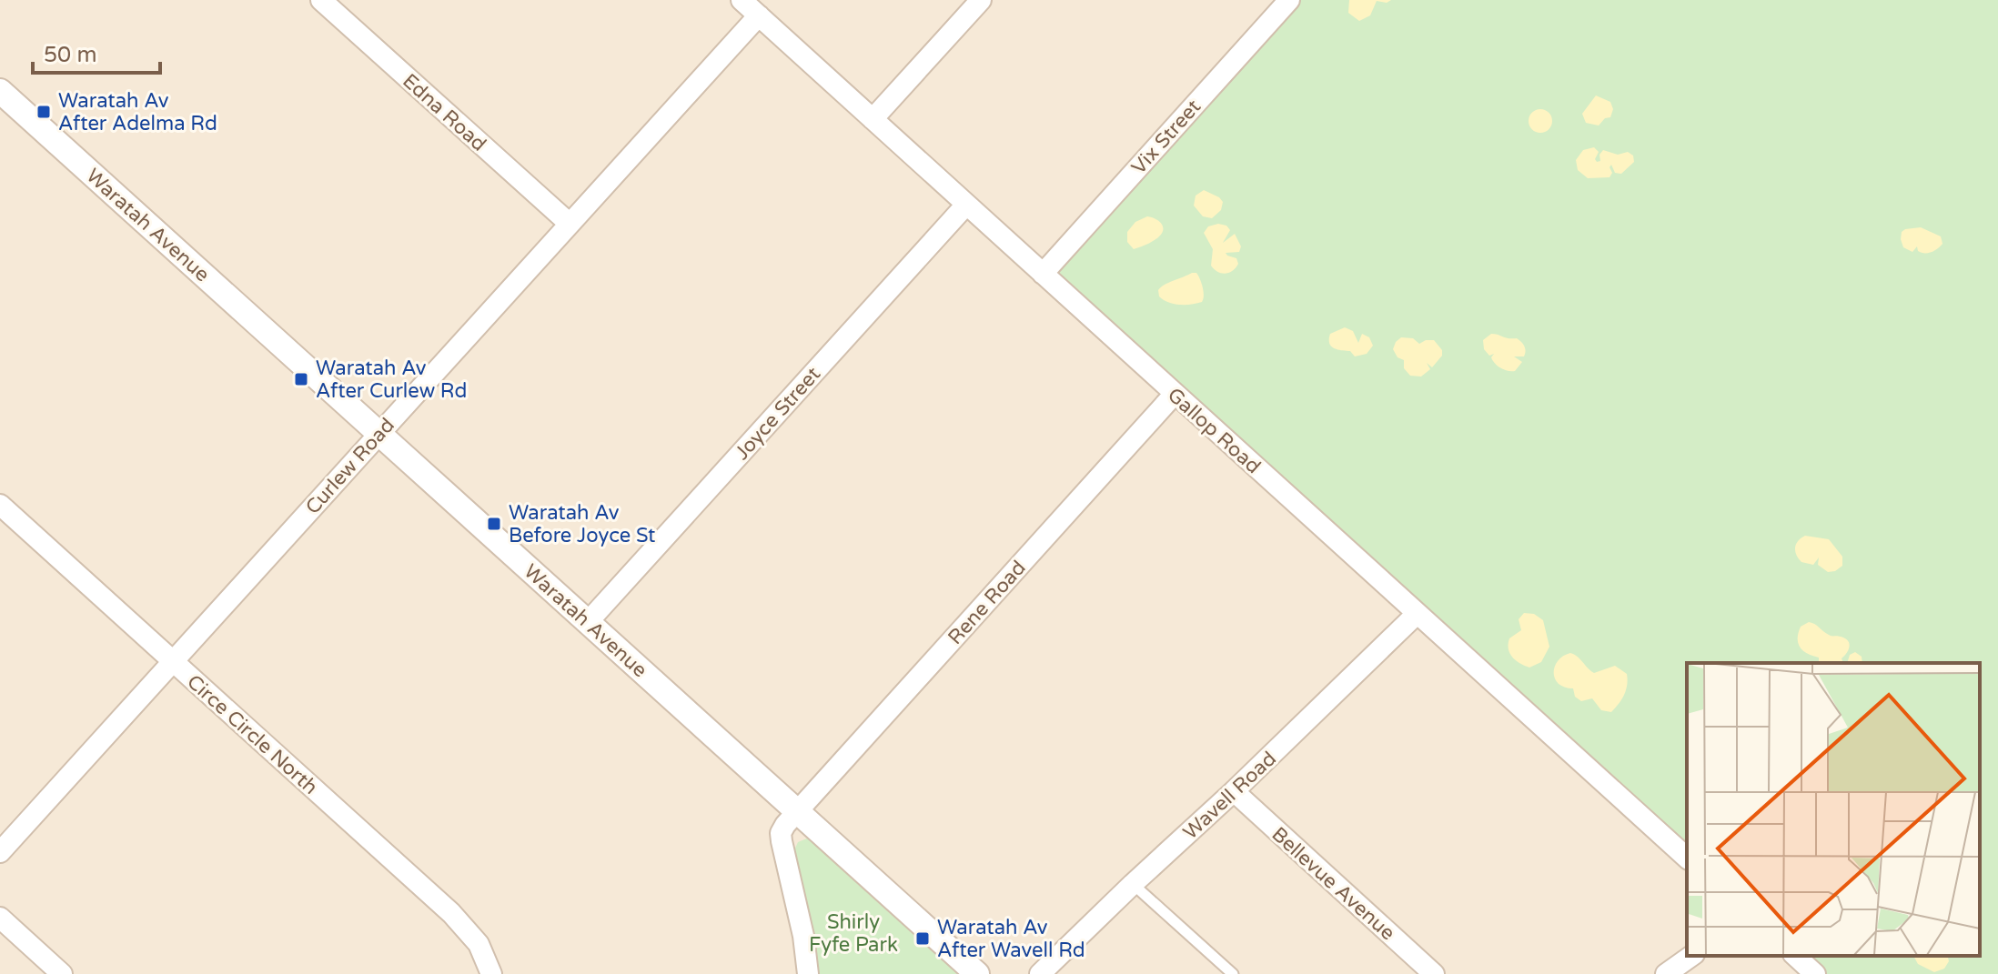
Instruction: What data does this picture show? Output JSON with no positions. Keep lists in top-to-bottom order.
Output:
{
  "streets": {
    "street": [
      "Edna Road",
      "Vix Street",
      "Waratah Avenue",
      "Joyce Street",
      "Gallop Road",
      "Curlew Road",
      "Rene Road",
      "Circe Circle North",
      "Wavell Road",
      "Bellevue Avenue"
    ]
  },
  "crossings": [
    ["Edna Road", "Curlew Road"],
    ["Vix Street", "Gallop Road"],
    ["Waratah Avenue", "Joyce Street"],
    ["Waratah Avenue", "Curlew Road"],
    ["Waratah Avenue", "Rene Road"],
    ["Joyce Street", "Gallop Road"],
    ["Gallop Road", "Curlew Road"],
    ["Gallop Road", "Rene Road"],
    ["Gallop Road", "Wavell Road"],
    ["Curlew Road", "Circe Circle North"],
    ["Wavell Road", "Bellevue Avenue"]
  ],
  "parks": ["Shirly Fyfe Park"],
  "places": {
    "transit": [
      "Waratah Av After Adelma Rd",
      "Waratah Av After Curlew Rd",
      "Waratah Av Before Joyce St",
      "Waratah Av After Wavell Rd"
    ]
  },
  "scale_bar": "50 m"
}
